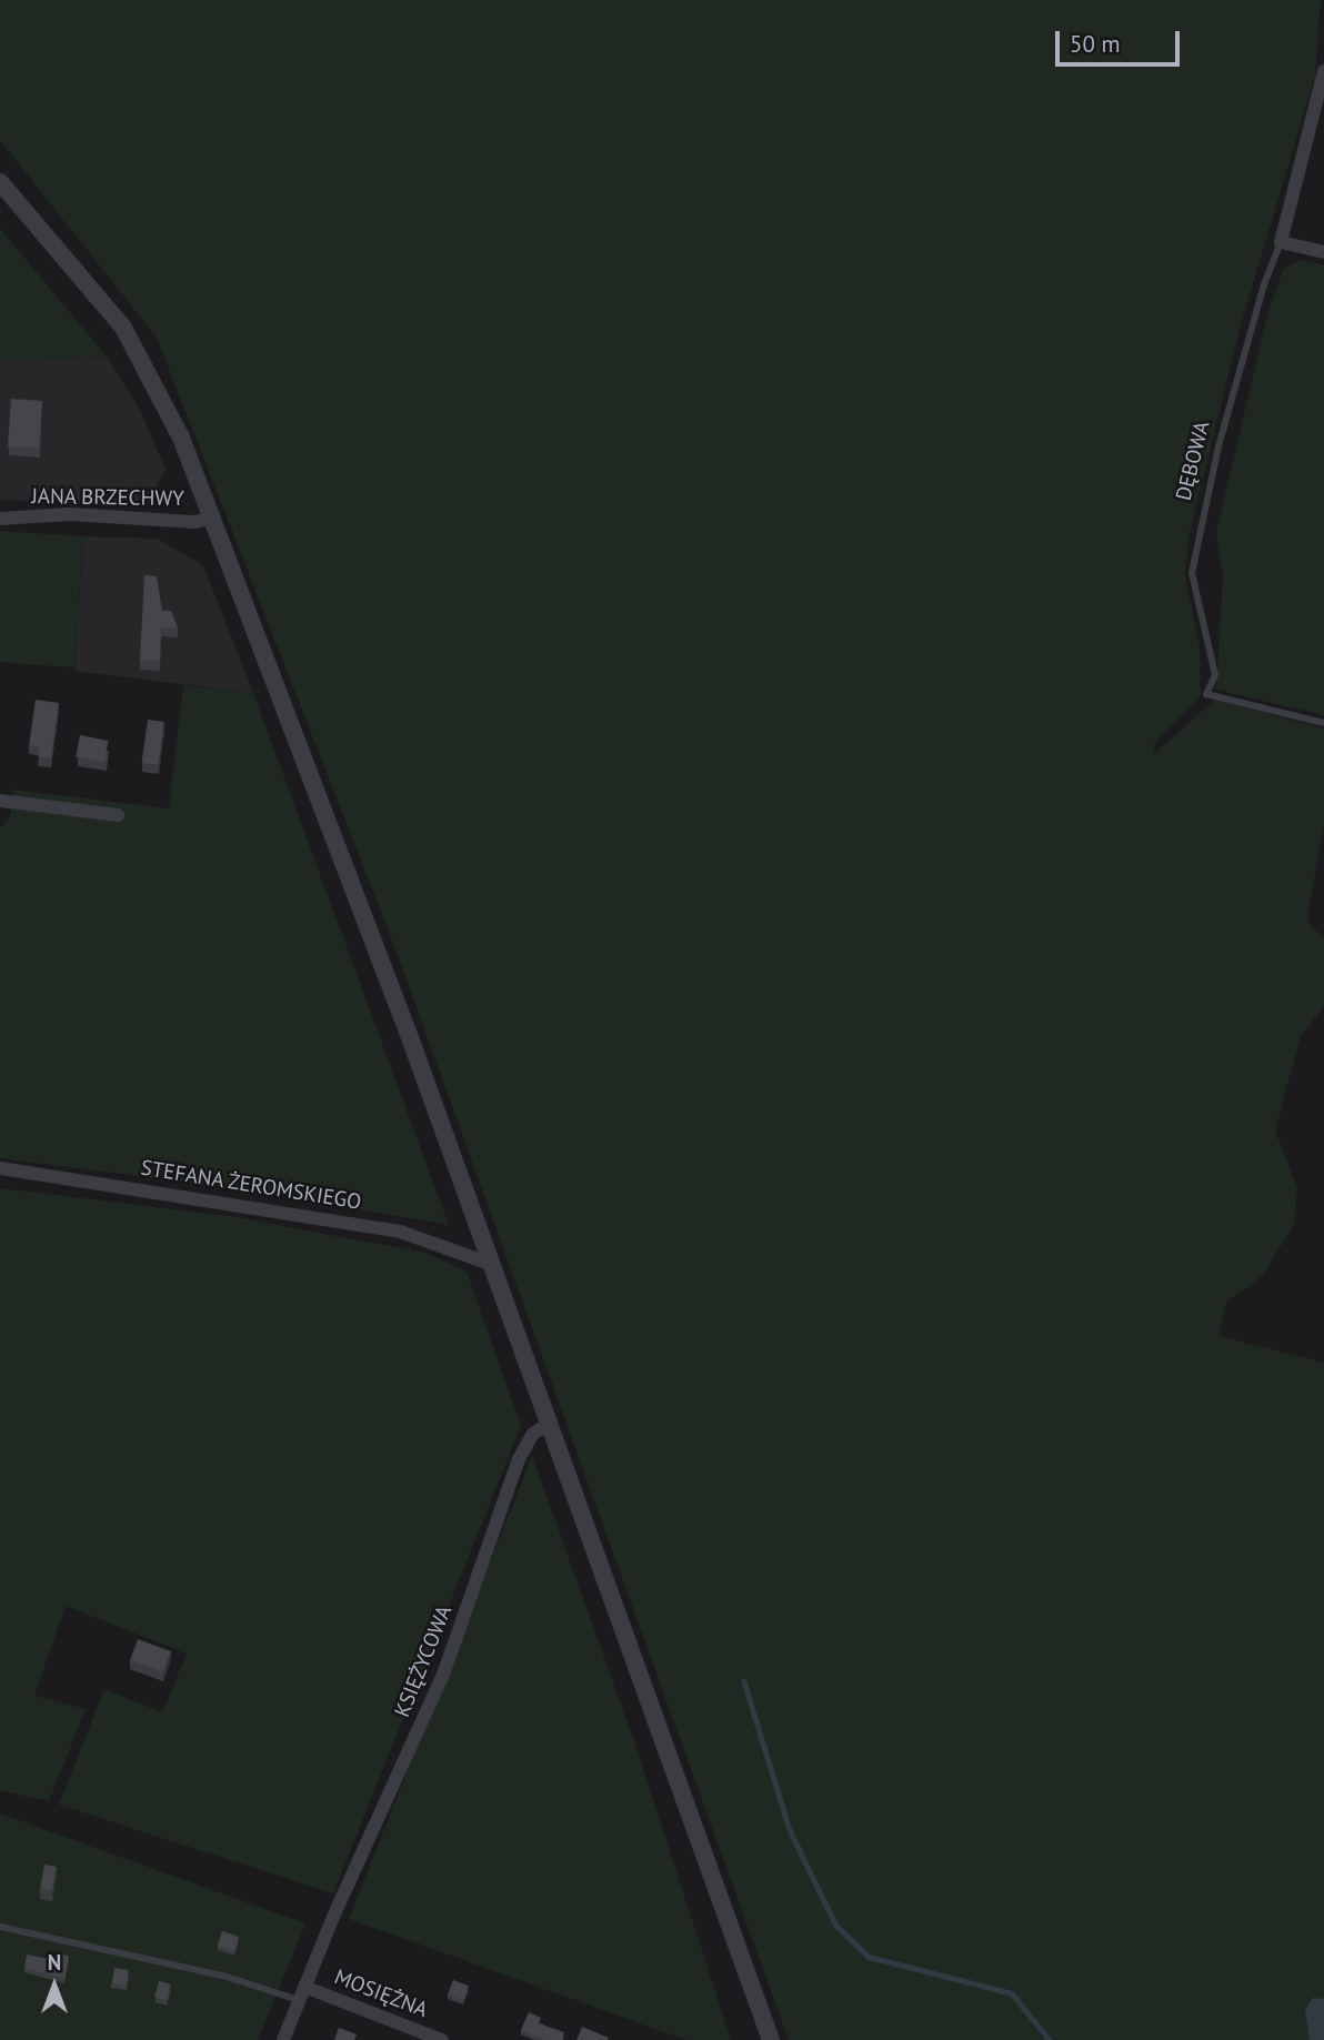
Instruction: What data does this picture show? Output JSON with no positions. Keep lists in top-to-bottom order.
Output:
{
  "streets": {
    "street": [
      "DĘBOWA",
      "JANA BRZECHWY",
      "STEFANA ŻEROMSKIEGO",
      "KSIĘŻYCOWA",
      "MOSIĘŻNA"
    ]
  },
  "crossings": [
    ["KSIĘŻYCOWA", "MOSIĘŻNA"]
  ],
  "scale_bar": "50 m",
  "north": "top"
}
